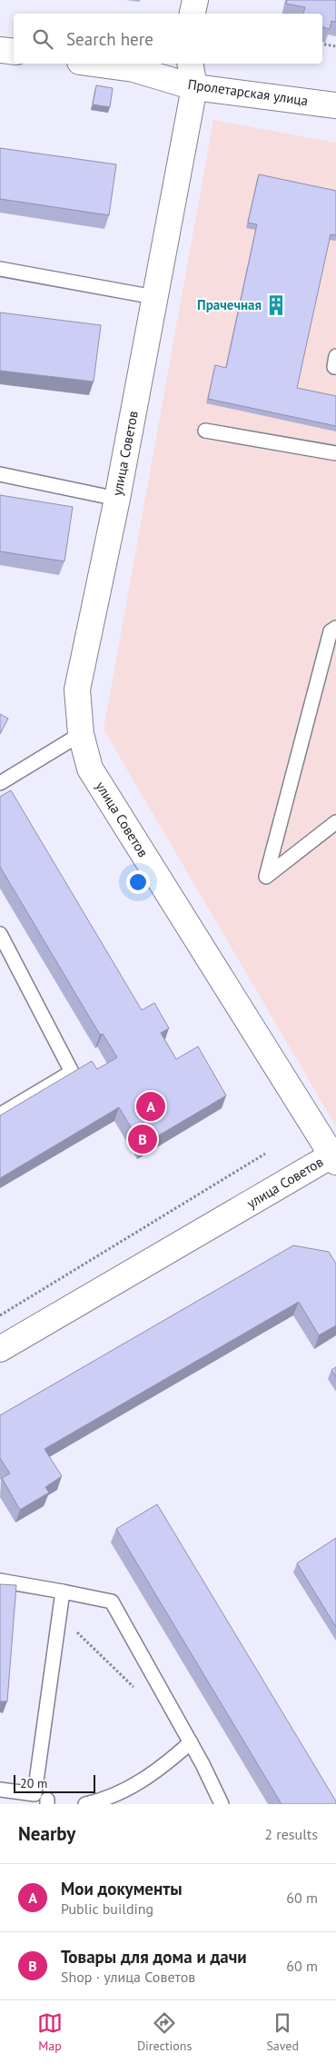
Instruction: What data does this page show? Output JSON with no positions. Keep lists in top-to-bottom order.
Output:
{
  "streets": {
    "street": ["Пролетарская улица", "улица Советов"]
  },
  "crossings": [
    ["Пролетарская улица", "улица Советов"]
  ],
  "places": {
    "building": ["Прачечная"]
  },
  "scale_bar": "20 m",
  "page": {
    "search": "Search here",
    "pins": ["A", "B"],
    "scale": "20 m",
    "heading": ["Nearby", "2 results"],
    "list": [
      {
        "mark": "A",
        "name": "Мои документы",
        "note": "Public building",
        "value": "60 m"
      },
      {
        "mark": "B",
        "name": "Товары для дома и дачи",
        "note": "Shop · улица Советов",
        "value": "60 m"
      }
    ],
    "nav": ["Map", "Directions", "Saved"]
  }
}
